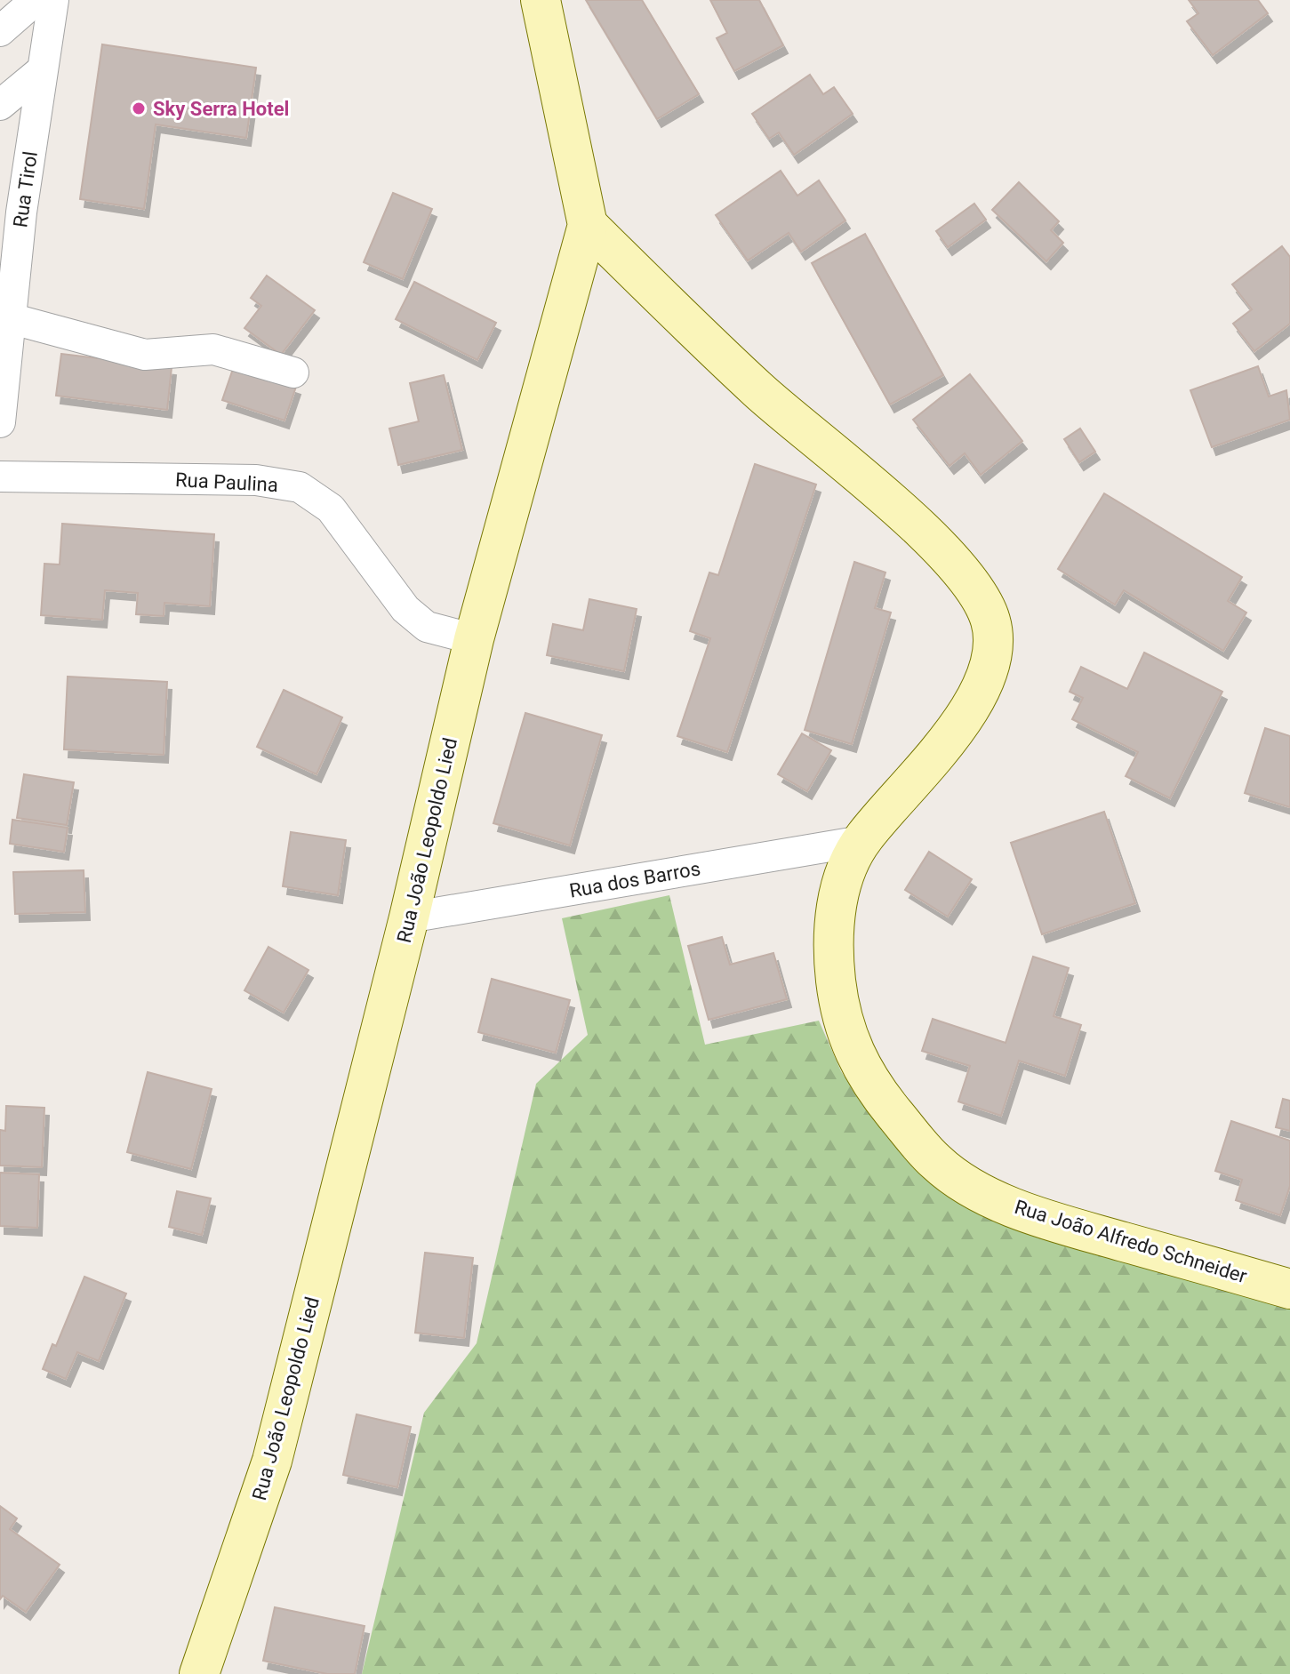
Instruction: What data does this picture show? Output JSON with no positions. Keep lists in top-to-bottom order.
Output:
{
  "streets": {
    "street": [
      "Rua Tirol",
      "Rua Paulina",
      "Rua João Leopoldo Lied",
      "Rua dos Barros",
      "Rua João Alfredo Schneider"
    ]
  },
  "crossings": [
    ["Rua Paulina", "Rua João Leopoldo Lied"],
    ["Rua João Leopoldo Lied", "Rua dos Barros"],
    ["Rua João Leopoldo Lied", "Rua João Alfredo Schneider"],
    ["Rua dos Barros", "Rua João Alfredo Schneider"]
  ],
  "places": ["Sky Serra Hotel"]
}
